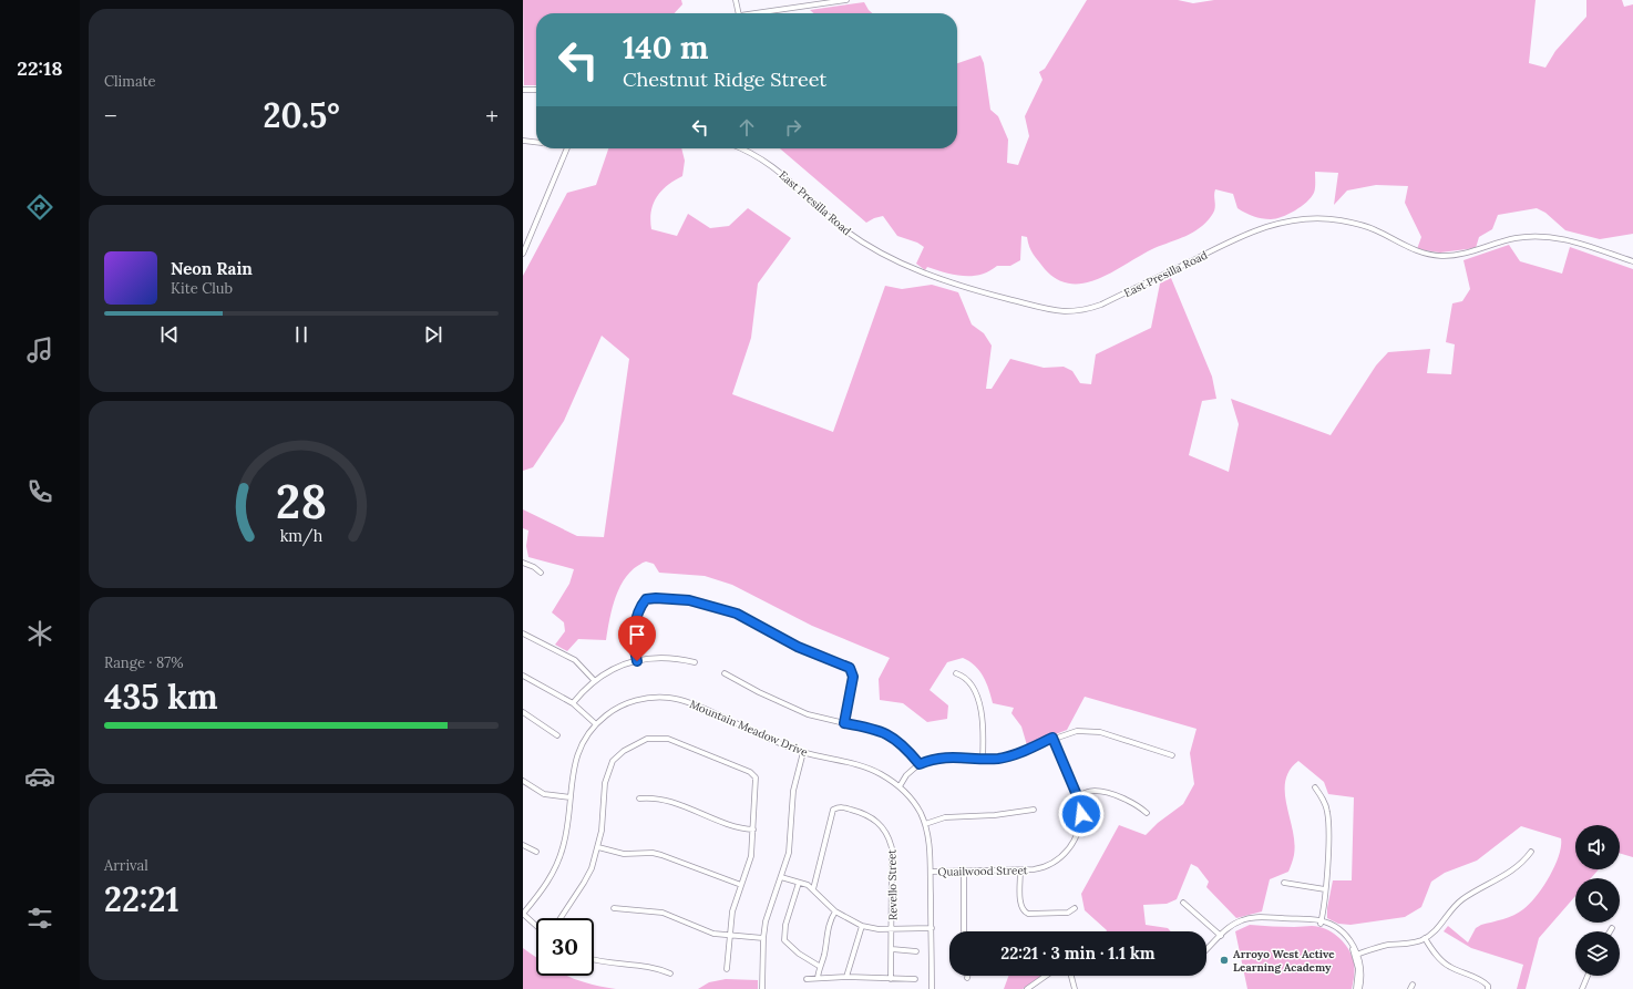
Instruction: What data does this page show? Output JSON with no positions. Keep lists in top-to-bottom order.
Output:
{
  "streets": {
    "street": [
      "East Presilla Road",
      "Mountain Meadow Drive",
      "Quailwood Street",
      "Revello Street"
    ]
  },
  "crossings": [
    ["Mountain Meadow Drive", "Quailwood Street"]
  ],
  "places": ["Arroyo West Active Learning Academy"],
  "page": {
    "tabs": "22:18",
    "tile": [
      "Climate",
      ["Range · 87%", "435 km"],
      ["Arrival", "22:21"]
    ],
    "turn": ["140 m", "Chestnut Ridge Street"],
    "heat": ["−", "20.5°", "+"],
    "song": ["Neon Rain", "Kite Club"],
    "limit": "30",
    "trip": "22:21 · 3 min · 1.1 km",
    "gauge": ["28", "km/h"]
  }
}
